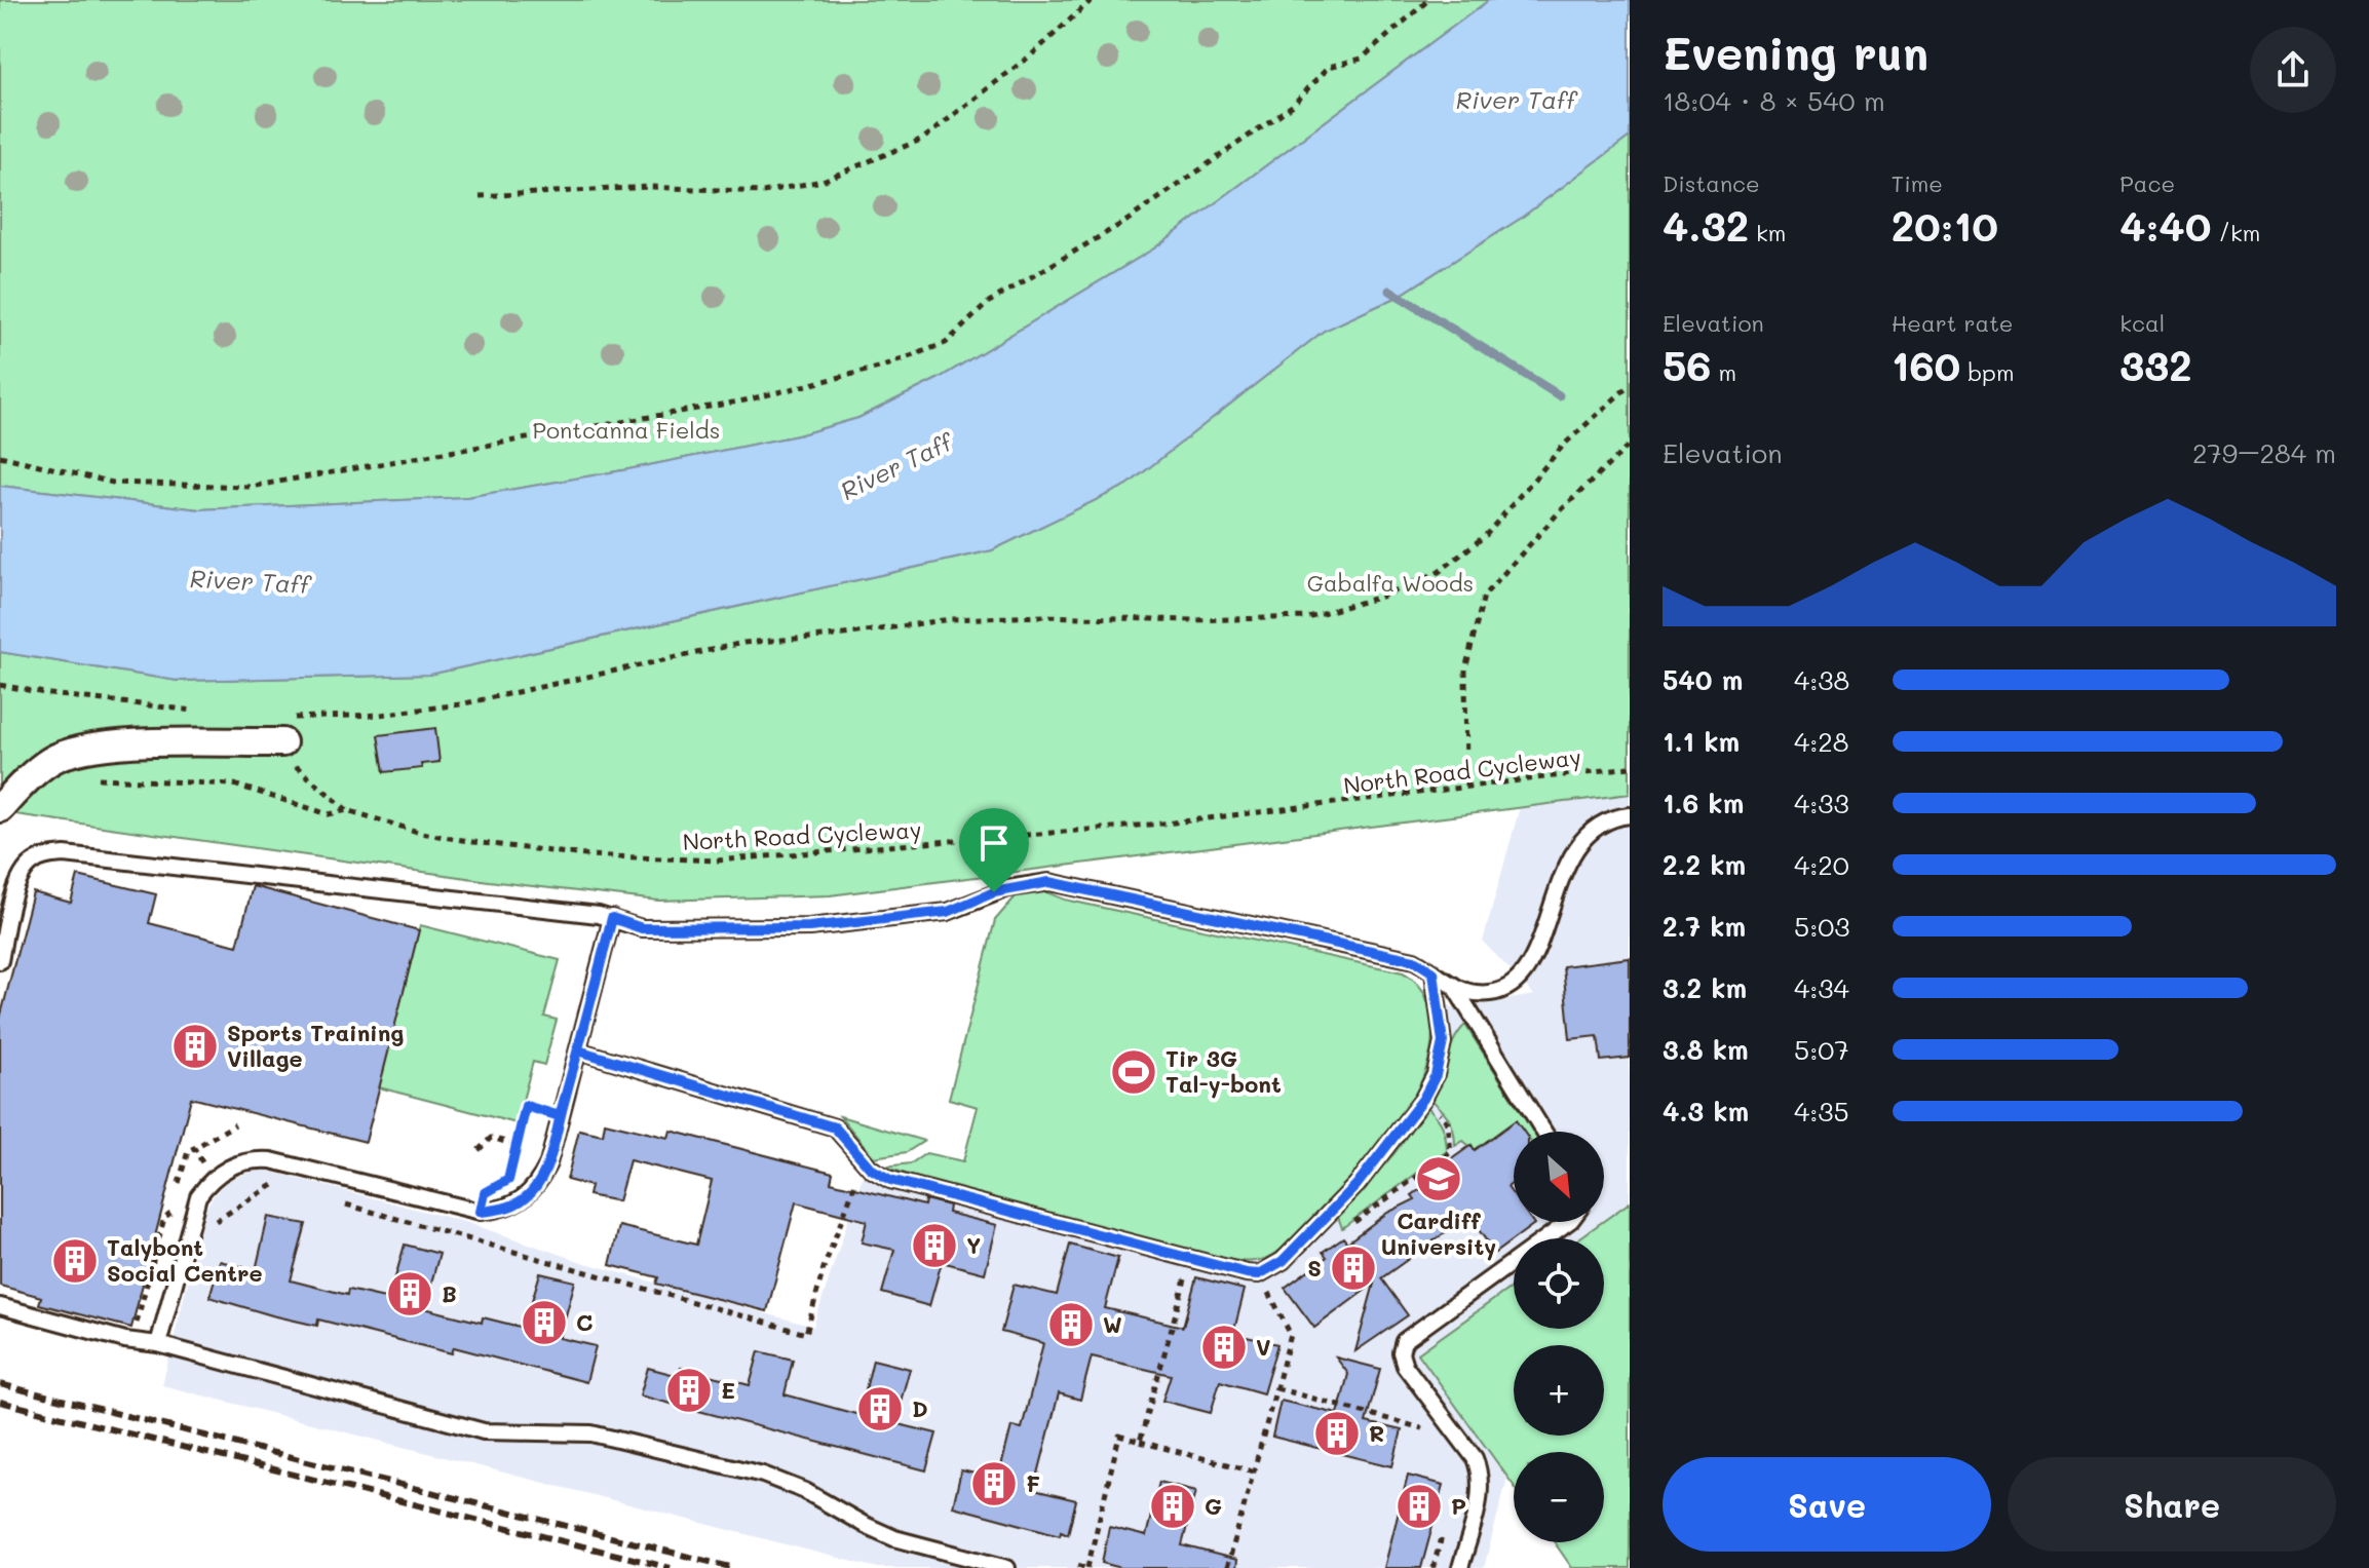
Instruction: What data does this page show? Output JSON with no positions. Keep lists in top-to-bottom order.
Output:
{
  "streets": {
    "path": ["North Road Cycleway"]
  },
  "water": ["River Taff"],
  "parks": ["Pontcanna Fields", "Gabalfa Woods"],
  "places": {
    "building": [
      "Sports Training Village",
      "Y",
      "Talybont Social Centre",
      "S",
      "B",
      "C",
      "W",
      "V",
      "E",
      "D",
      "R",
      "F",
      "G",
      "P"
    ],
    "sports": ["Tir 3G Tal-y-bont"],
    "school or university": ["Cardiff University"]
  },
  "north": "bottom right",
  "page": {
    "heading": ["Evening run", "18:04 · 8 × 540 m"],
    "stats": [
      ["Distance", "4.32 km"],
      ["Time", "20:10"],
      ["Pace", "4:40 /km"],
      ["Elevation", "56 m"],
      ["Heart rate", "160 bpm"],
      ["kcal", "332"]
    ],
    "chart": ["Elevation", "279–284 m"],
    "list": [
      {
        "name": "540 m",
        "note": "4:38"
      },
      {
        "name": "1.1 km",
        "note": "4:28"
      },
      {
        "name": "1.6 km",
        "note": "4:33"
      },
      {
        "name": "2.2 km",
        "note": "4:20"
      },
      {
        "name": "2.7 km",
        "note": "5:03"
      },
      {
        "name": "3.2 km",
        "note": "4:34"
      },
      {
        "name": "3.8 km",
        "note": "5:07"
      },
      {
        "name": "4.3 km",
        "note": "4:35"
      }
    ],
    "map_buttons": ["+", "−"],
    "buttons": ["Save", "Share"]
  }
}
